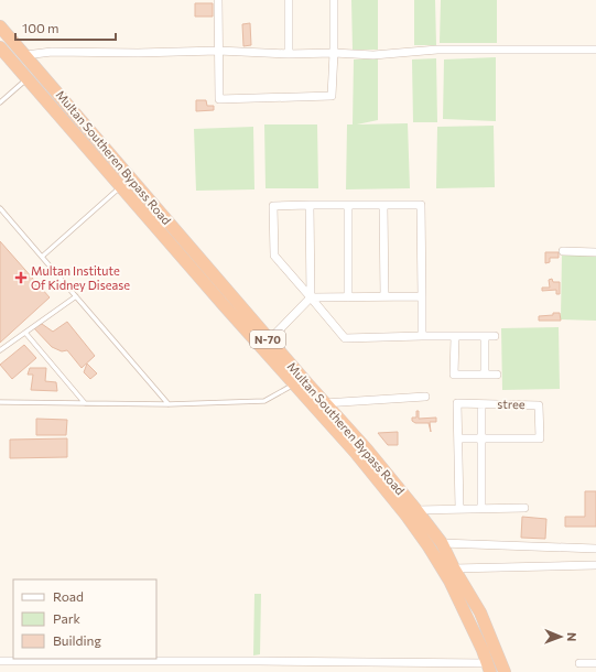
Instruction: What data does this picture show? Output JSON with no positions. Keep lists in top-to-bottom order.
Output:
{
  "streets": {
    "highway": ["Multan Southeren Bypass Road", "N-70"],
    "street": ["stree"]
  },
  "places": {
    "health": ["Multan Institute Of Kidney Disease"]
  },
  "legend": ["Road", "Park", "Building"],
  "scale_bar": "100 m",
  "north": "right"
}
